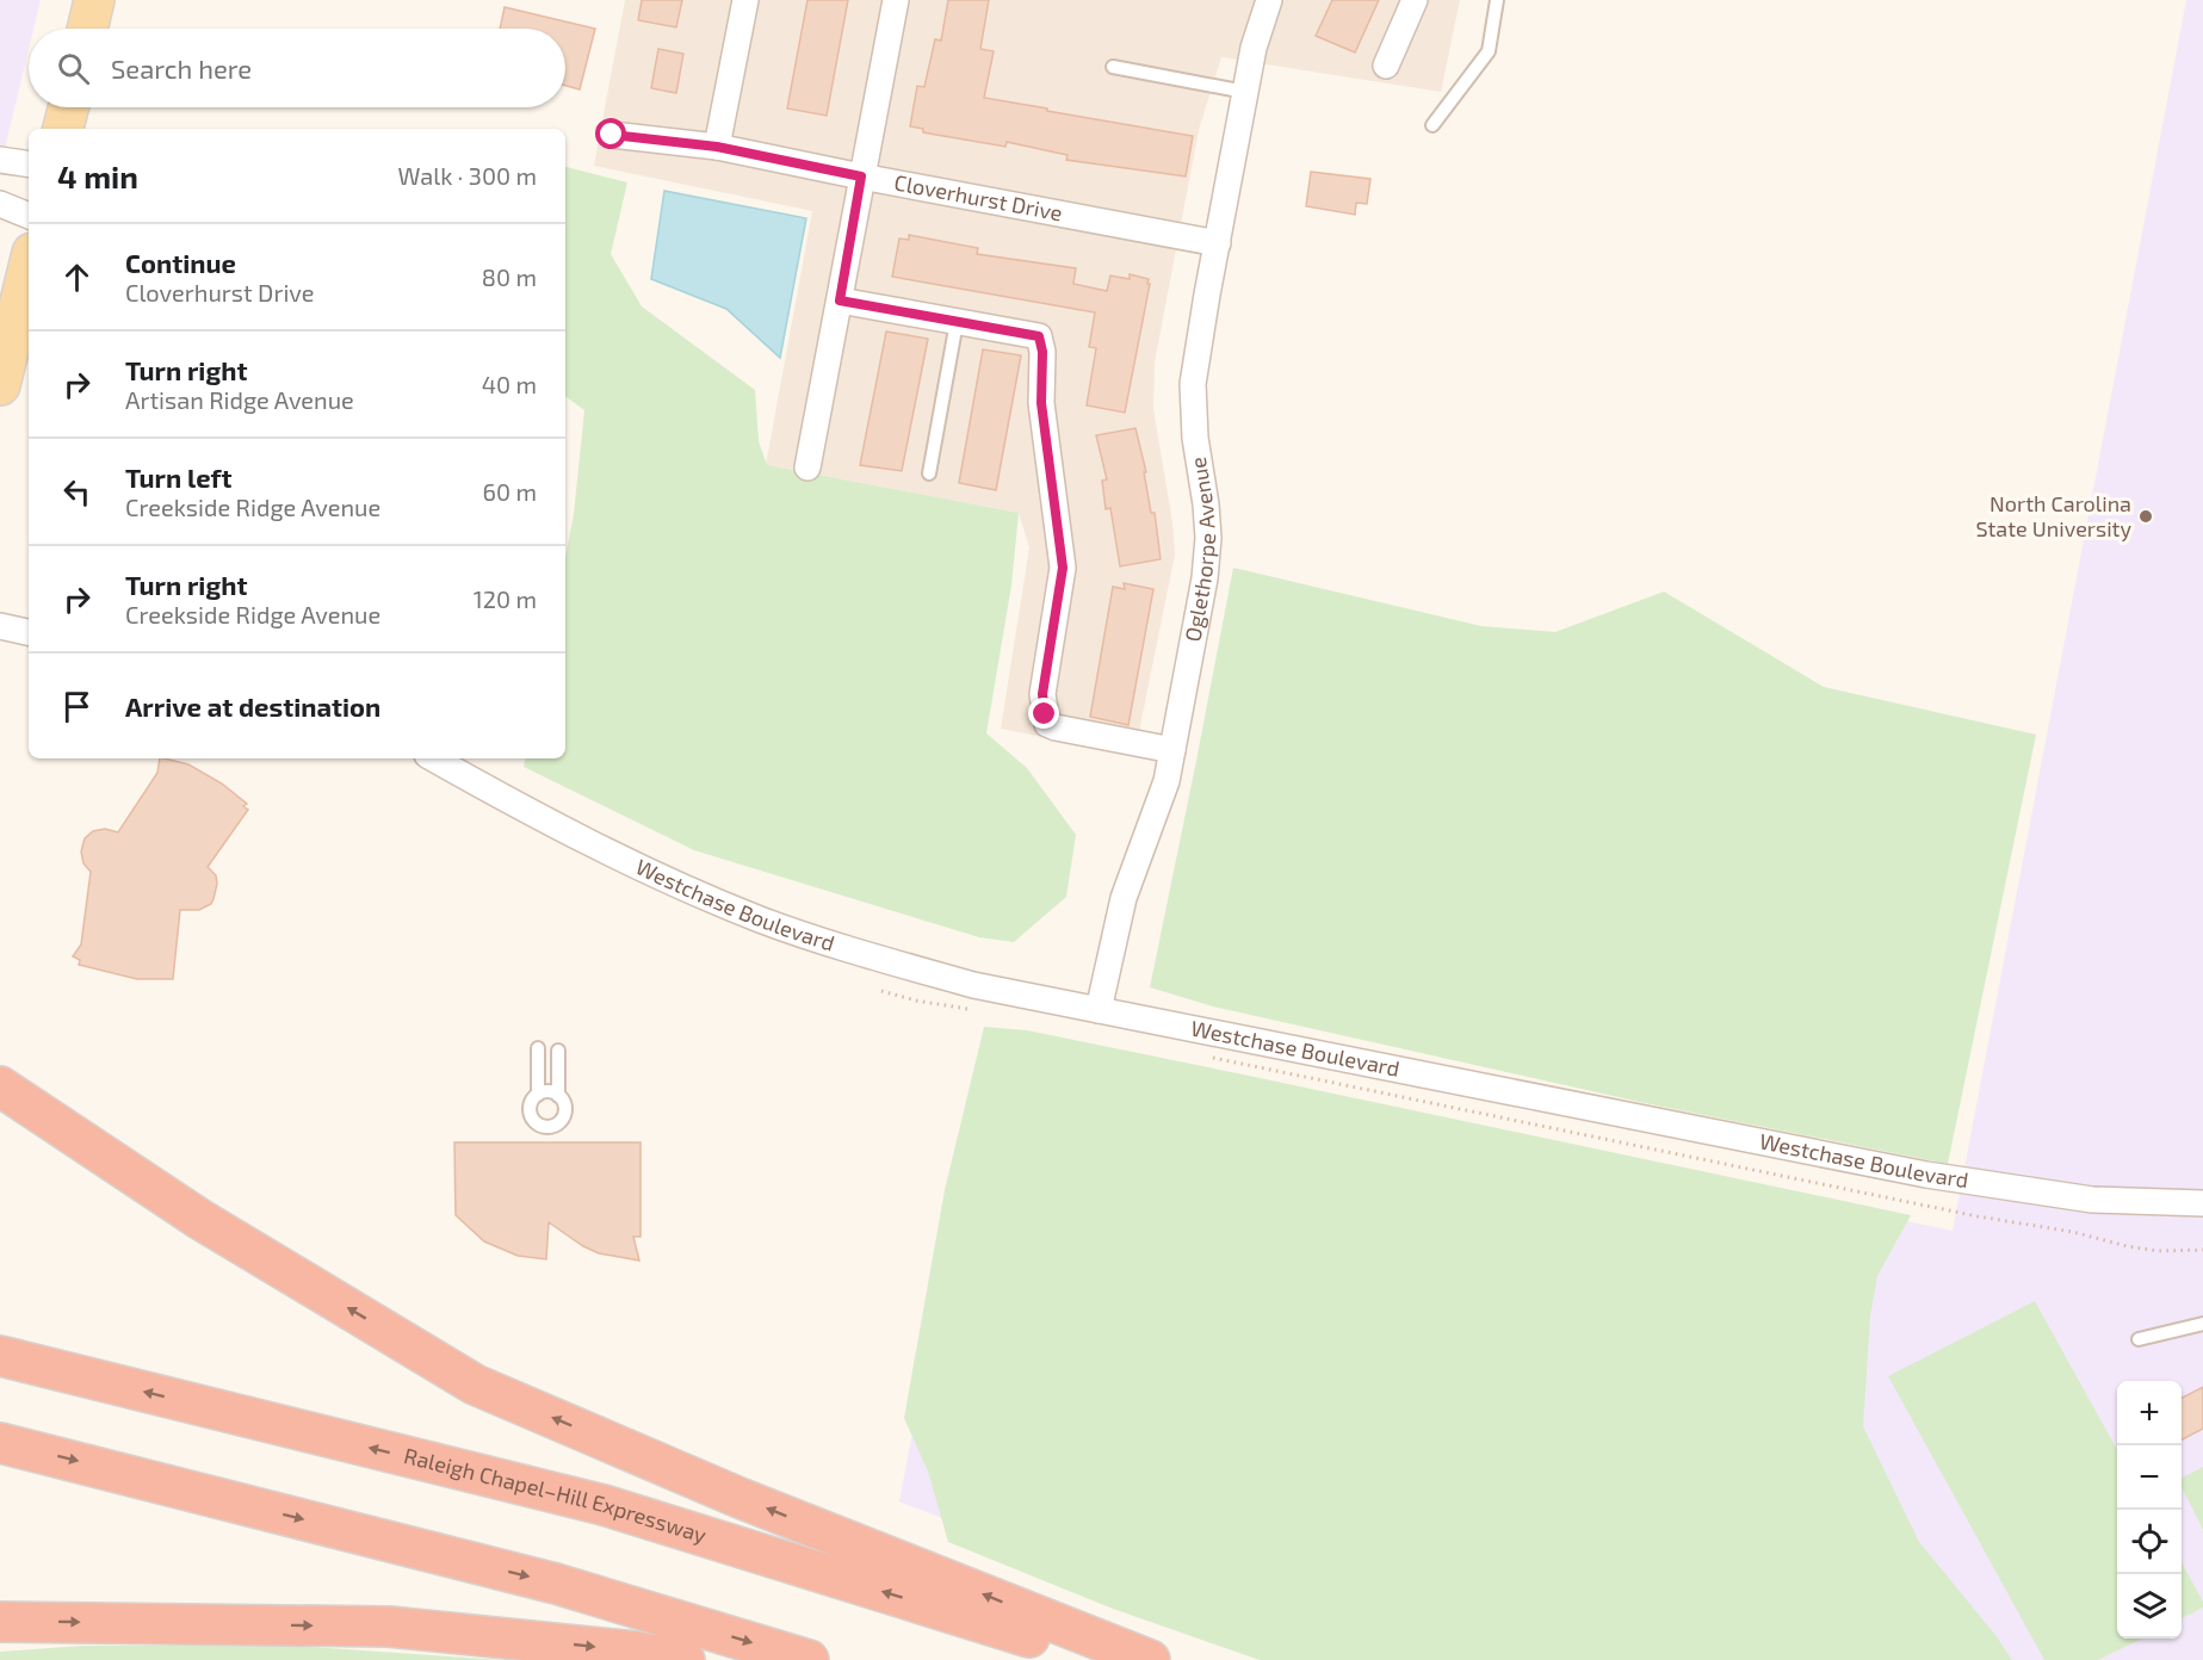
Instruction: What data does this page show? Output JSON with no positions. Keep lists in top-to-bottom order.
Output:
{
  "streets": {
    "highway": ["Raleigh Chapel–Hill Expressway"],
    "street": ["Cloverhurst Drive", "Oglethorpe Avenue", "Westchase Boulevard"]
  },
  "crossings": [
    ["Cloverhurst Drive", "Oglethorpe Avenue"],
    ["Oglethorpe Avenue", "Westchase Boulevard"]
  ],
  "places": ["North Carolina State University"],
  "page": {
    "search": "Search here",
    "heading": ["4 min", "Walk · 300 m"],
    "list": [
      ["Continue", "Cloverhurst Drive", "80 m"],
      ["Turn right", "Artisan Ridge Avenue", "40 m"],
      ["Turn left", "Creekside Ridge Avenue", "60 m"],
      ["Turn right", "Creekside Ridge Avenue", "120 m"],
      "Arrive at destination"
    ],
    "map_buttons": ["+", "−"]
  }
}
